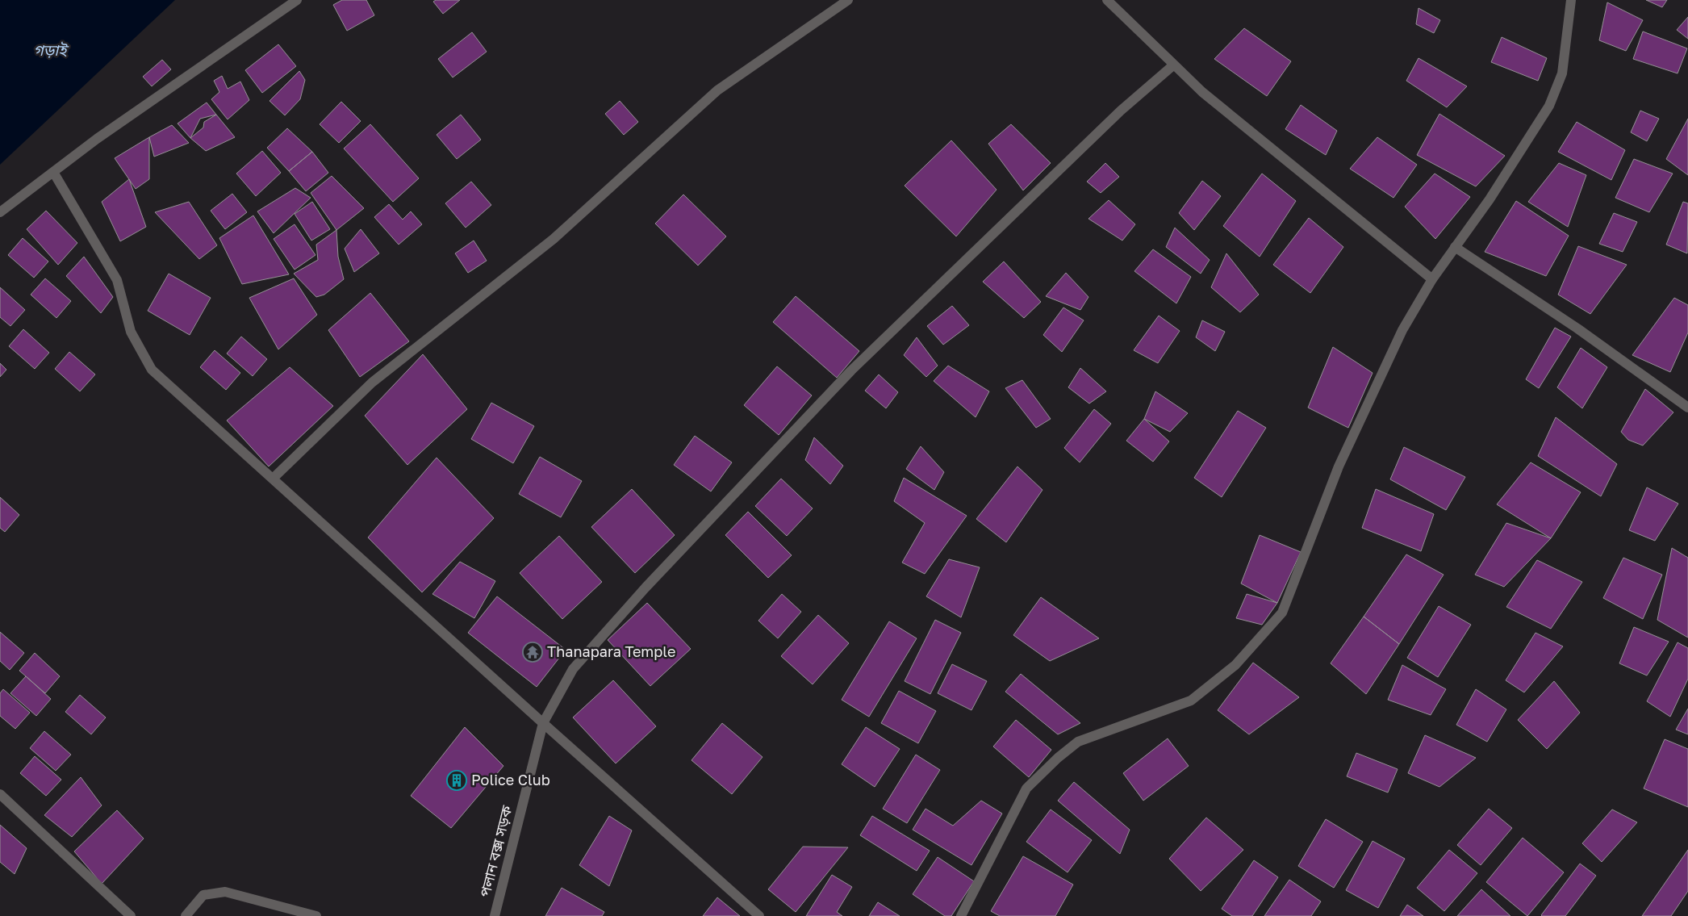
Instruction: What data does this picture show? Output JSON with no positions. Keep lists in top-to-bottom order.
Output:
{
  "streets": {
    "street": ["পলান বক্স সড়ক"]
  },
  "water": ["গড়াই"],
  "places": {
    "temple": ["Thanapara Temple"],
    "building": ["Police Club"]
  }
}
